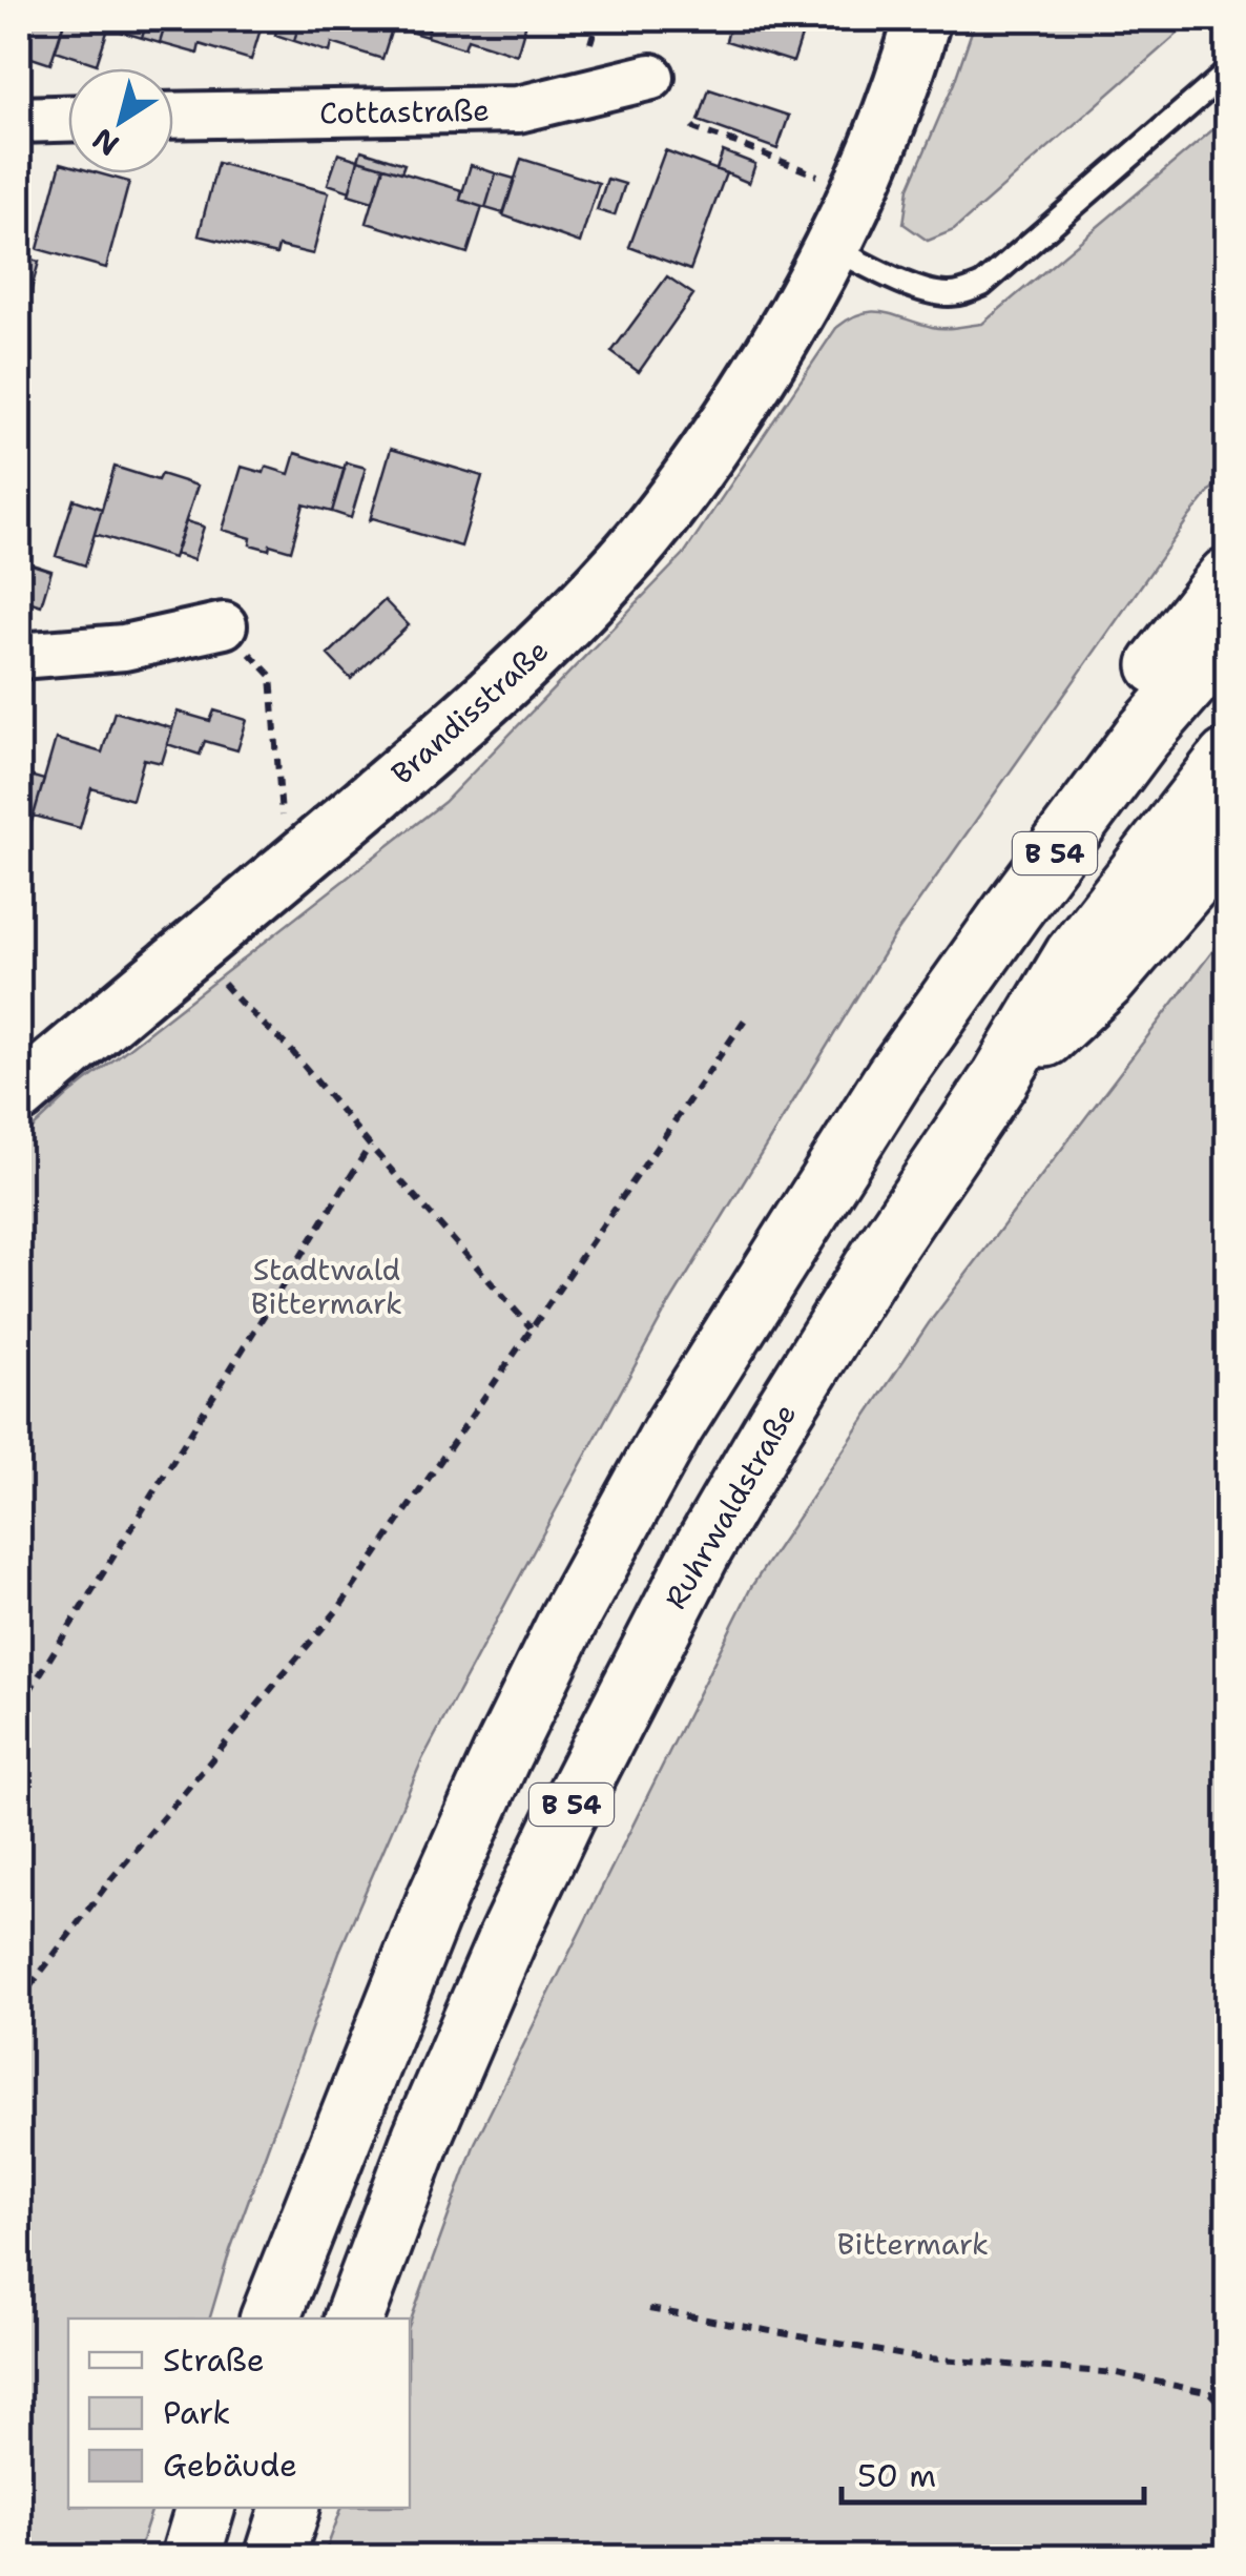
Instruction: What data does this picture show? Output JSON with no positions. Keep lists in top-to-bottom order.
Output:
{
  "streets": {
    "highway": ["B 54", "Ruhrwaldstraße"],
    "street": ["Cottastraße", "Brandisstraße"]
  },
  "parks": ["Stadtwald Bittermark", "Bittermark"],
  "legend": ["Straße", "Park", "Gebäude"],
  "scale_bar": "50 m",
  "north": "bottom left"
}
